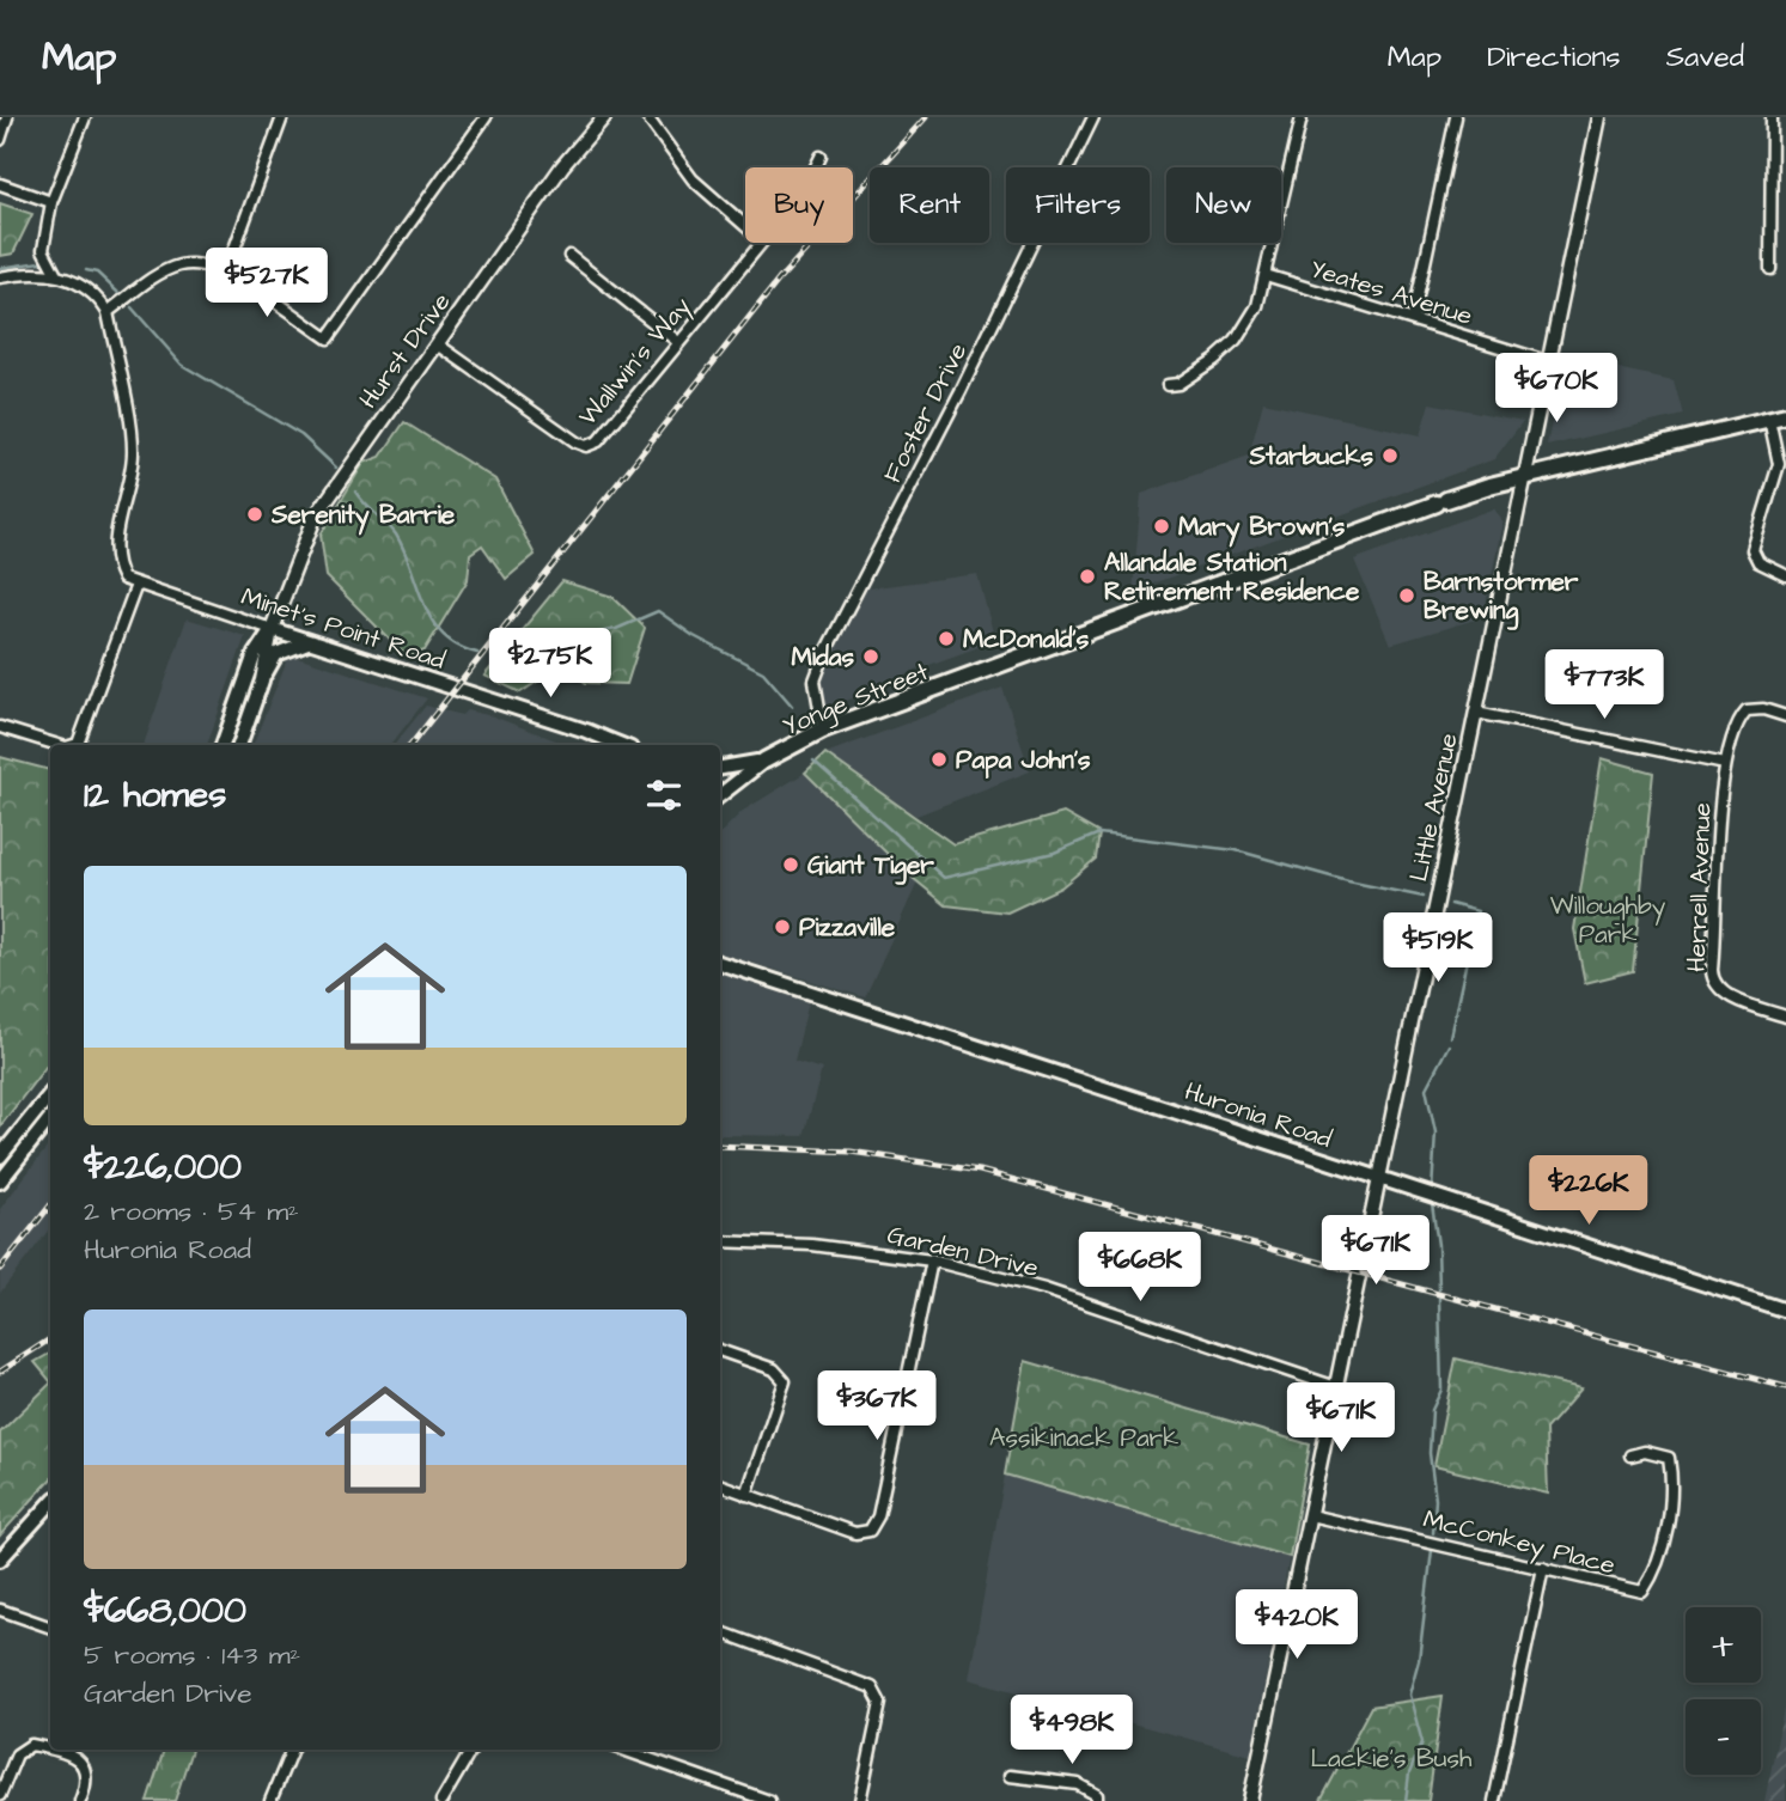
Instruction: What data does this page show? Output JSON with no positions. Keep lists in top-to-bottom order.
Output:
{
  "streets": {
    "main road": ["Minet's Point Road", "Yonge Street", "Huronia Road"],
    "street": [
      "Yeates Avenue",
      "Hurst Drive",
      "Wallwin's Way",
      "Foster Drive",
      "Little Avenue",
      "Herrell Avenue",
      "Garden Drive",
      "McConkey Place"
    ]
  },
  "crossings": [
    ["Yeates Avenue", "Little Avenue"],
    ["Hurst Drive", "Wallwin's Way"],
    ["Hurst Drive", "Minet's Point Road"],
    ["Foster Drive", "Yonge Street"],
    ["Yonge Street", "Little Avenue"],
    ["Little Avenue", "Huronia Road"],
    ["Little Avenue", "Garden Drive"],
    ["Little Avenue", "McConkey Place"]
  ],
  "parks": ["Willoughby Park", "Assikinack Park", "Lackie's Bush"],
  "places": [
    "Starbucks",
    "Serenity Barrie",
    "Mary Brown's",
    "Allandale Station Retirement Residence",
    "Barnstormer Brewing",
    "McDonald's",
    "Midas",
    "Papa John's",
    "Giant Tiger",
    "Pizzaville"
  ],
  "page": {
    "header": "Map",
    "nav": ["Map", "Directions", "Saved"],
    "chip": [
      "Buy",
      "Rent",
      "Filters",
      "New"
    ],
    "price": [
      "$527K",
      "$670K",
      "$275K",
      "$773K",
      "$519K",
      "$226K",
      "$671K",
      "$668K",
      "$367K",
      "$671K",
      "$420K",
      "$498K"
    ],
    "heading": "12 homes",
    "list": [
      {
        "name": "$226,000",
        "note": "2 rooms · 54 m² · Huronia Road"
      },
      {
        "name": "$668,000",
        "note": "5 rooms · 143 m² · Garden Drive"
      }
    ],
    "map_buttons": ["+", "−"]
  }
}
